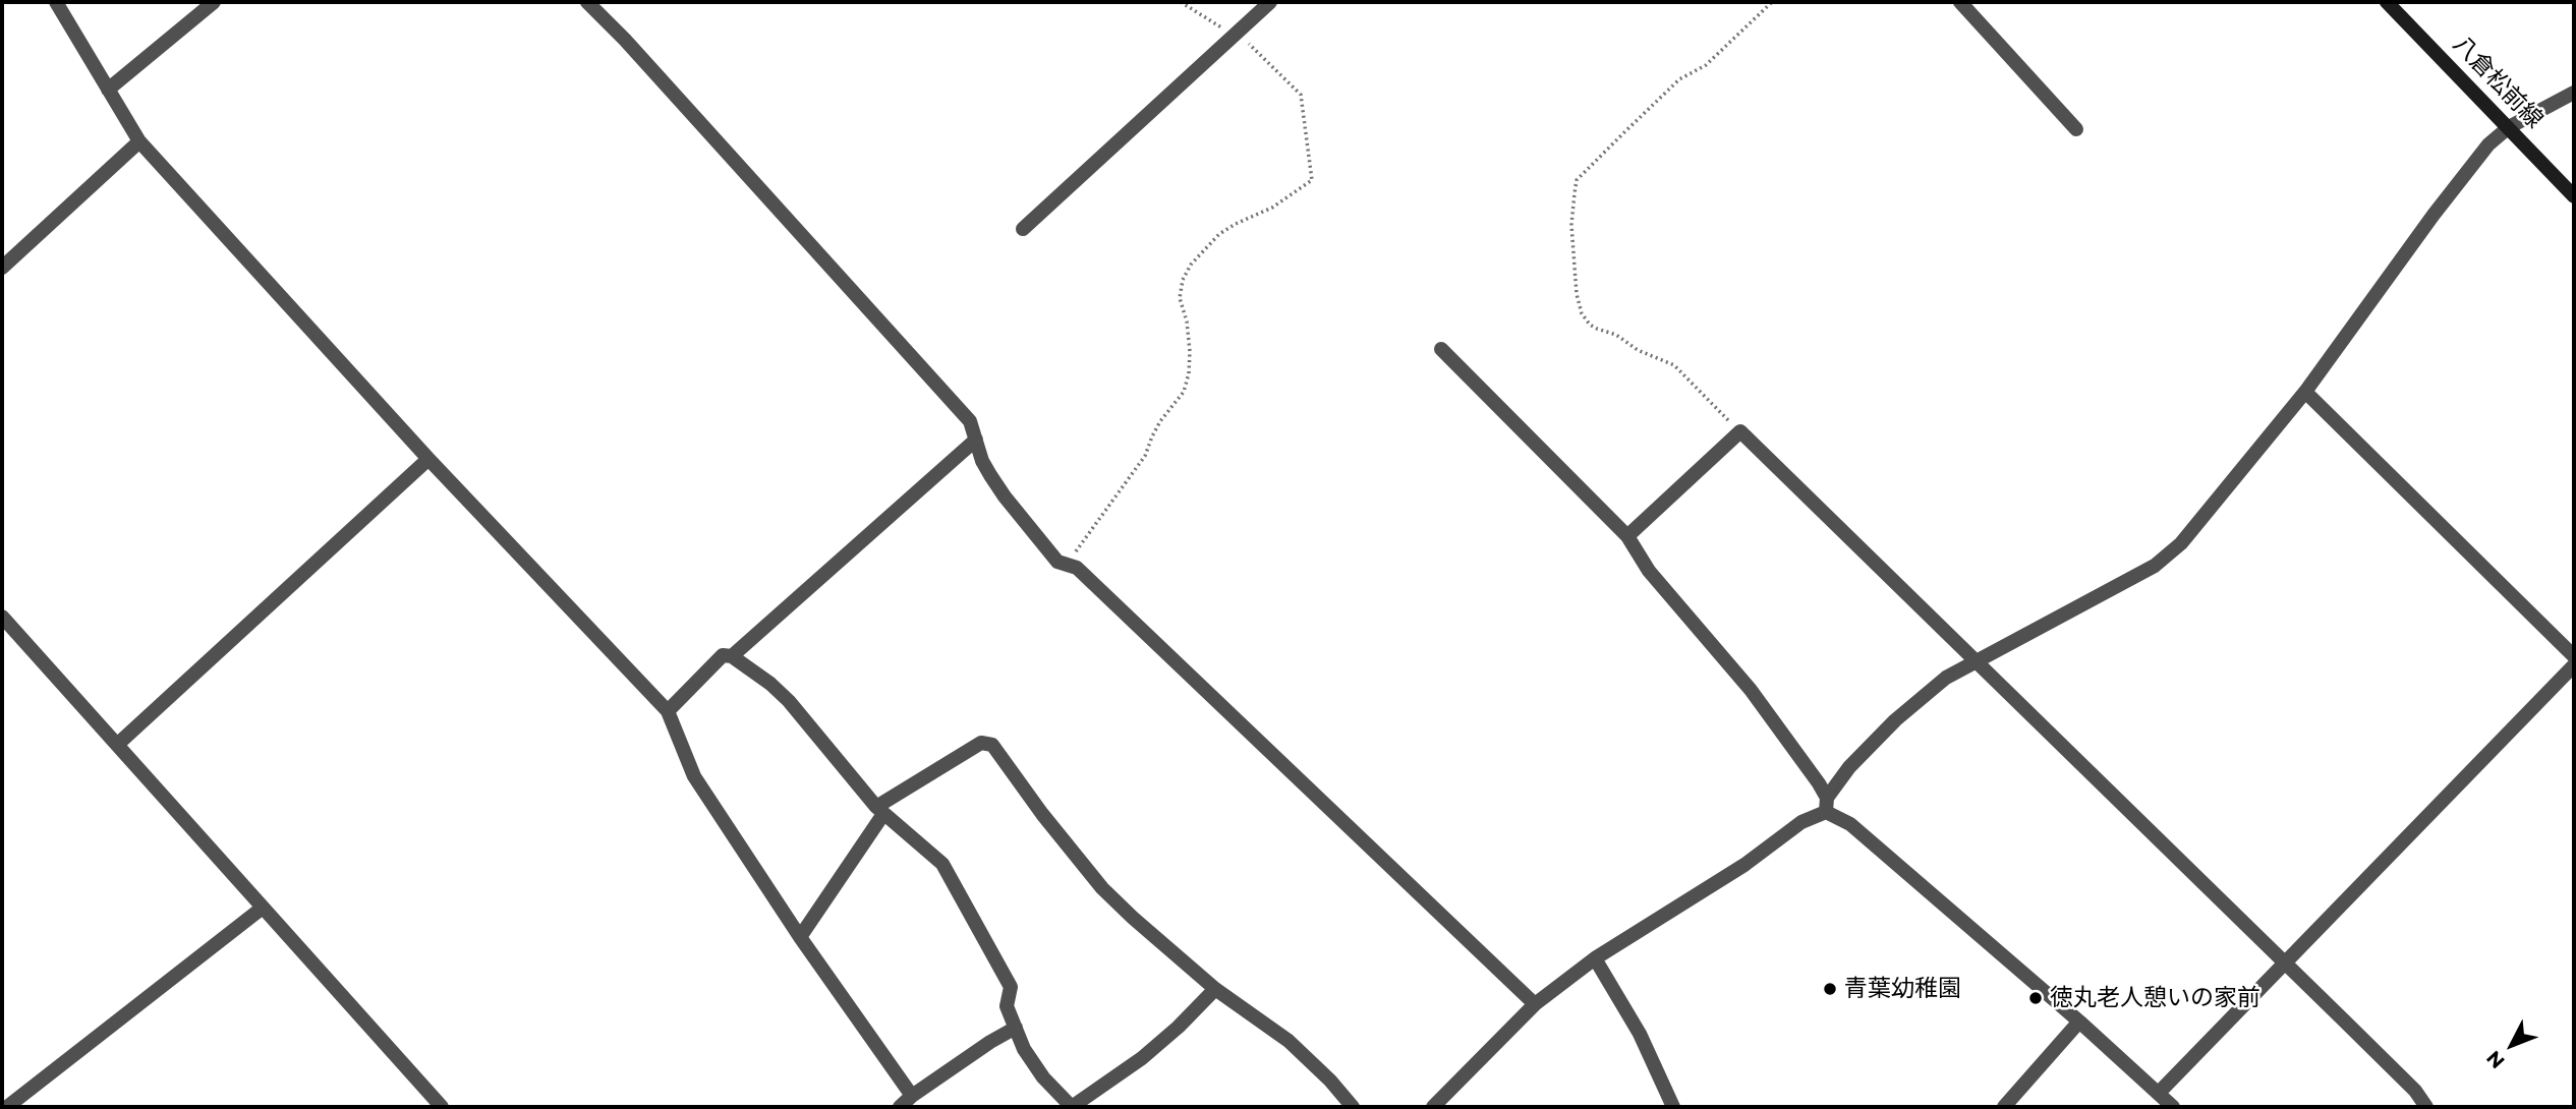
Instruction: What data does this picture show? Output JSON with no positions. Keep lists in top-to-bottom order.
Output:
{
  "streets": {
    "main road": ["八倉松前線"]
  },
  "places": ["青葉幼稚園", "徳丸老人憩いの家前"],
  "north": "bottom left"
}
